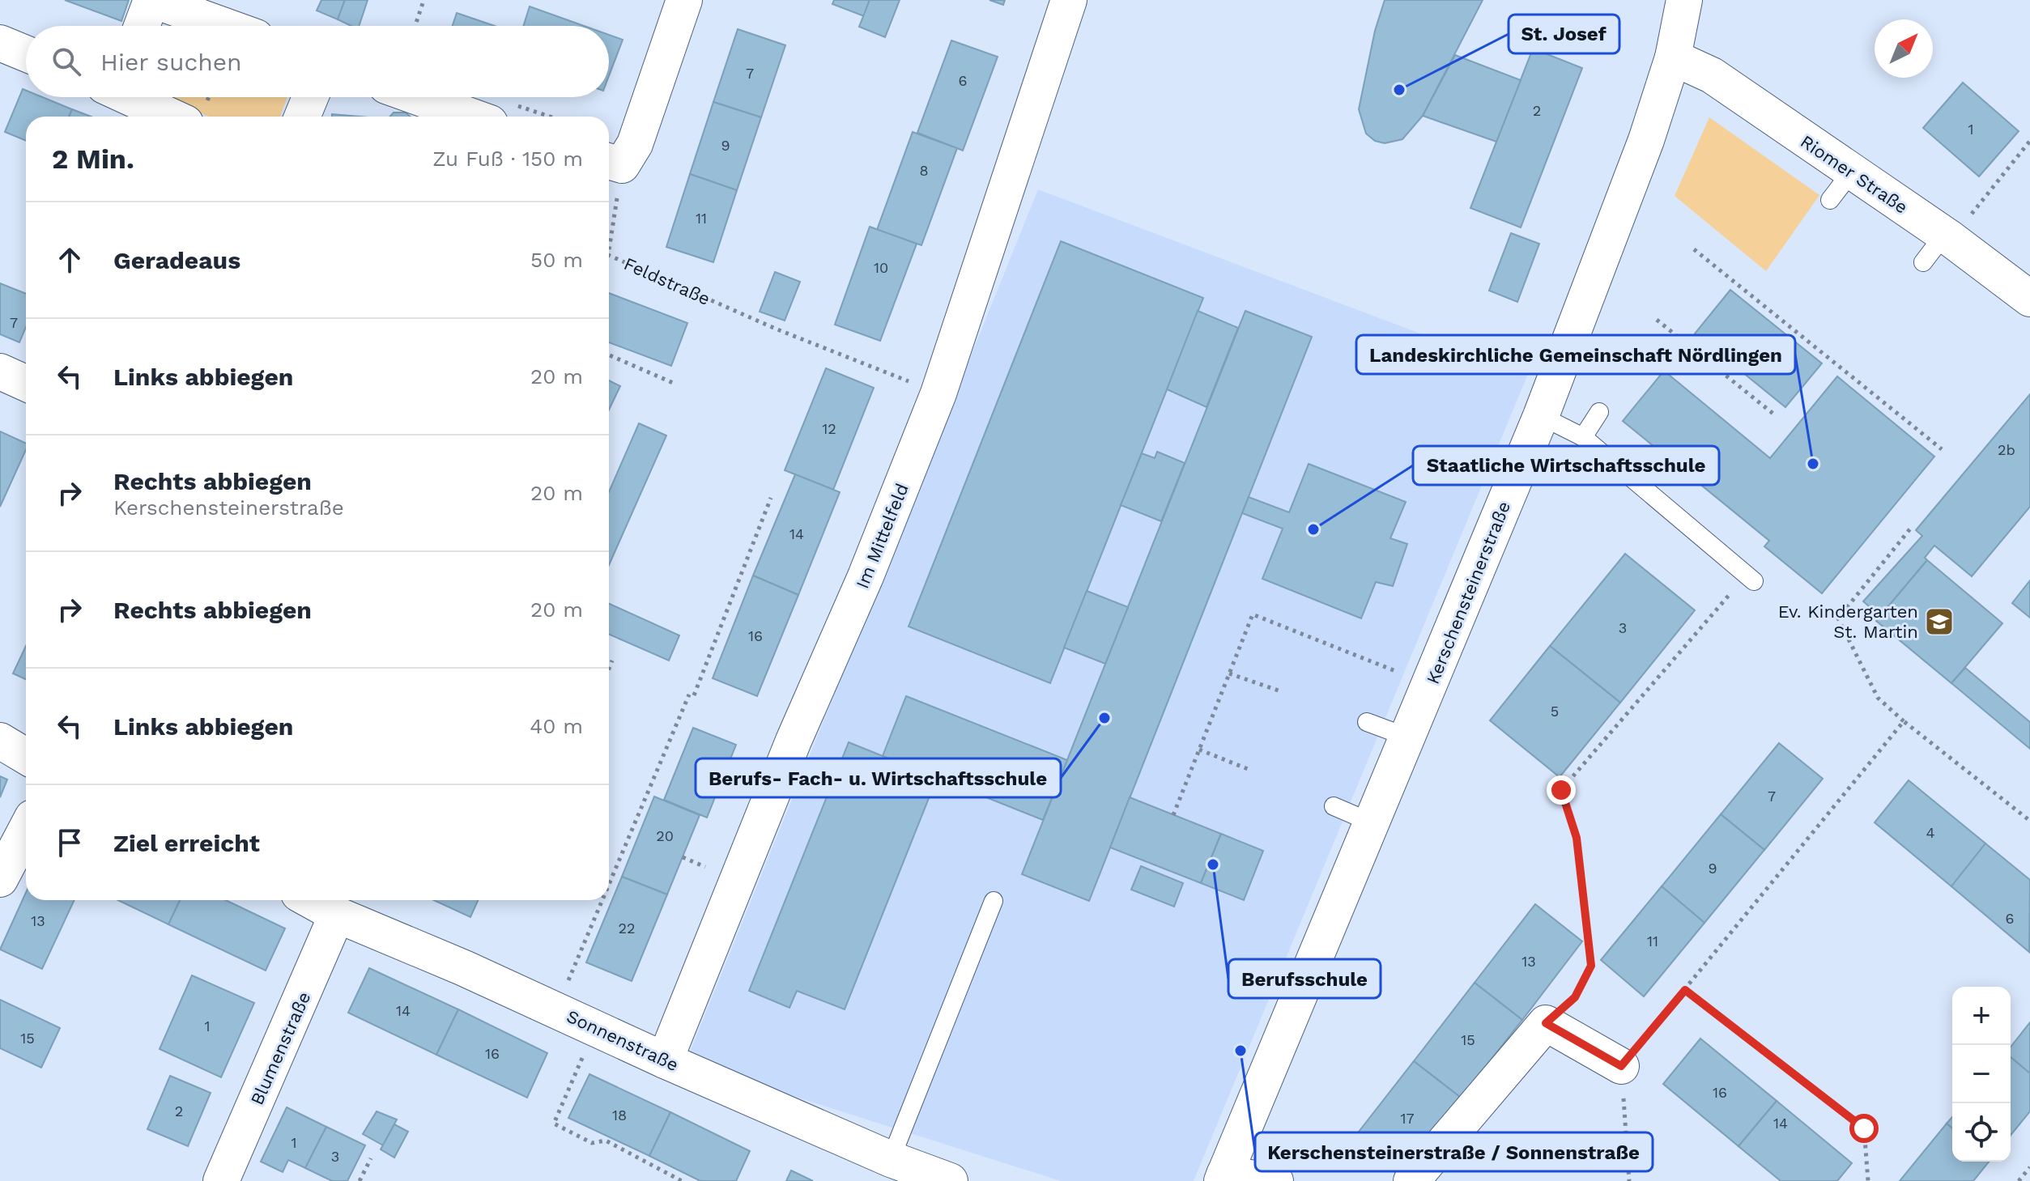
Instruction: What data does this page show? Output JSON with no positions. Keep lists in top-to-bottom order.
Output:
{
  "streets": {
    "street": [
      "Riomer Straße",
      "Im Mittelfeld",
      "Kerschensteinerstraße",
      "Sonnenstraße",
      "Blumenstraße"
    ],
    "path": ["Feldstraße"]
  },
  "crossings": [
    ["Riomer Straße", "Kerschensteinerstraße"],
    ["Feldstraße", "Im Mittelfeld"],
    ["Im Mittelfeld", "Sonnenstraße"],
    ["Sonnenstraße", "Blumenstraße"]
  ],
  "places": {
    "other": [
      "St. Josef",
      "Landeskirchliche Gemeinschaft Nördlingen",
      "Staatliche Wirtschaftsschule",
      "Berufs- Fach- u. Wirtschaftsschule",
      "Berufsschule",
      "Kerschensteinerstraße / Sonnenstraße"
    ],
    "school or university": ["Ev. Kindergarten St. Martin"]
  },
  "house_numbers": [
    "7",
    "6",
    "2",
    "1",
    "9",
    "8",
    "11",
    "10",
    "7",
    "12",
    "2b",
    "14",
    "3",
    "16",
    "5",
    "7",
    "4",
    "20",
    "9",
    "6",
    "13",
    "22",
    "11",
    "13",
    "14",
    "1",
    "15",
    "15",
    "16",
    "16",
    "2",
    "18",
    "17",
    "14",
    "1",
    "3"
  ],
  "north": "top right",
  "page": {
    "search": "Hier suchen",
    "heading": ["2 Min.", "Zu Fuß · 150 m"],
    "list": [
      ["Geradeaus", "50 m"],
      ["Links abbiegen", "20 m"],
      ["Rechts abbiegen", "Kerschensteinerstraße", "20 m"],
      ["Rechts abbiegen", "20 m"],
      ["Links abbiegen", "40 m"],
      "Ziel erreicht"
    ],
    "map_buttons": ["+", "−"]
  }
}
